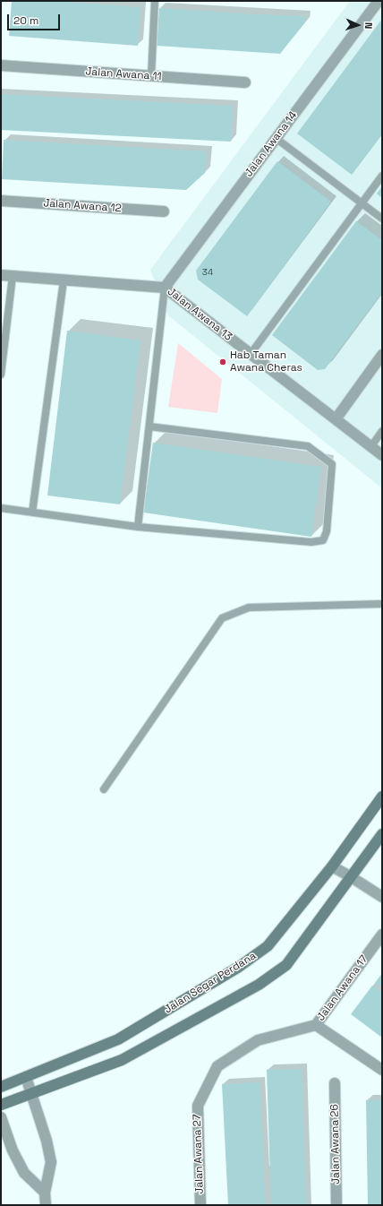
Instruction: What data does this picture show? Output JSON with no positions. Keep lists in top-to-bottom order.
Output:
{
  "streets": {
    "street": [
      "Jalan Awana 11",
      "Jalan Awana 14",
      "Jalan Awana 12",
      "Jalan Awana 13",
      "Jalan Segar Perdana",
      "Jalan Awana 17",
      "Jalan Awana 26",
      "Jalan Awana 27"
    ]
  },
  "crossings": [
    ["Jalan Awana 14", "Jalan Awana 13"],
    ["Jalan Awana 17", "Jalan Awana 27"]
  ],
  "places": ["Hab Taman Awana Cheras"],
  "house_numbers": ["34"],
  "scale_bar": "20 m",
  "north": "right"
}
